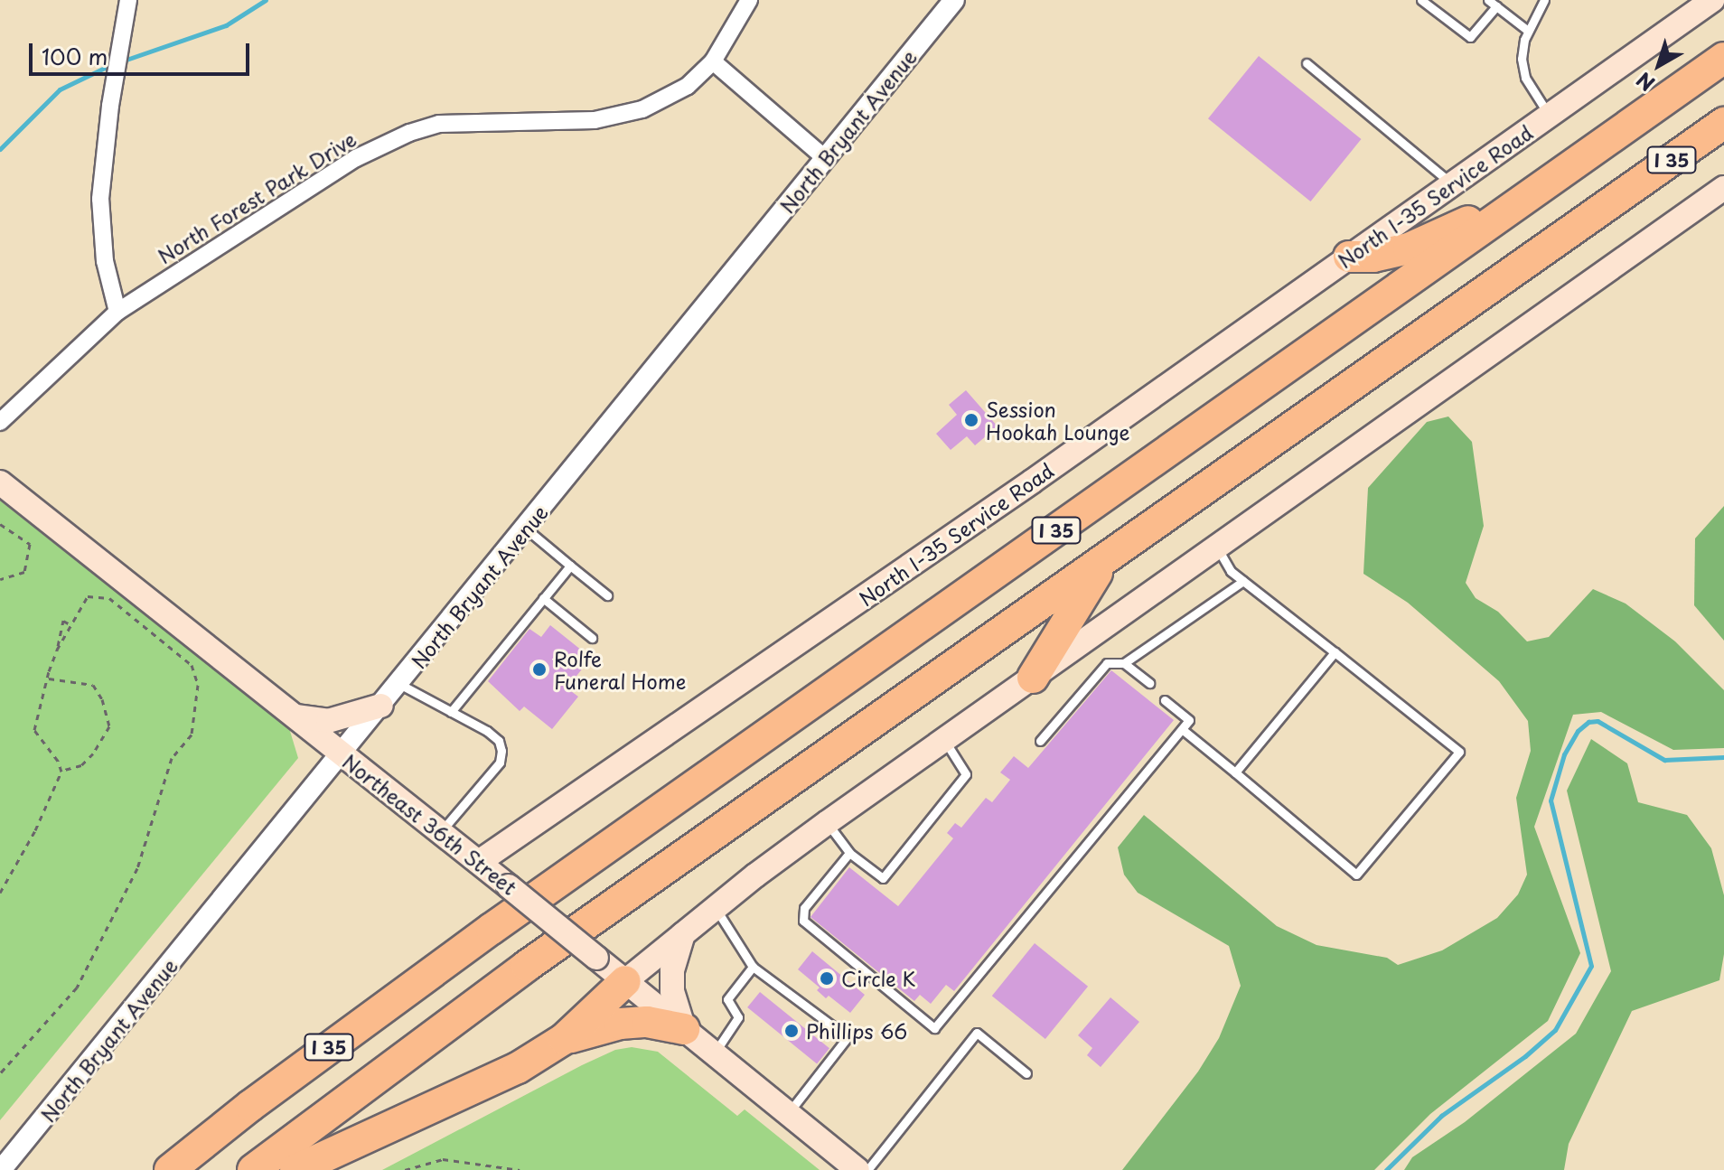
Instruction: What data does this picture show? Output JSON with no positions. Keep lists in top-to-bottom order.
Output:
{
  "streets": {
    "highway": ["I 35"],
    "main road": ["North I-35 Service Road", "Northeast 36th Street"],
    "street": ["North Bryant Avenue", "North Forest Park Drive"]
  },
  "crossings": [
    ["North Bryant Avenue", "Northeast 36th Street"],
    ["North I-35 Service Road", "Northeast 36th Street"]
  ],
  "places": [
    "Session Hookah Lounge",
    "Rolfe Funeral Home",
    "Circle K",
    "Phillips 66"
  ],
  "scale_bar": "100 m",
  "north": "bottom left"
}
